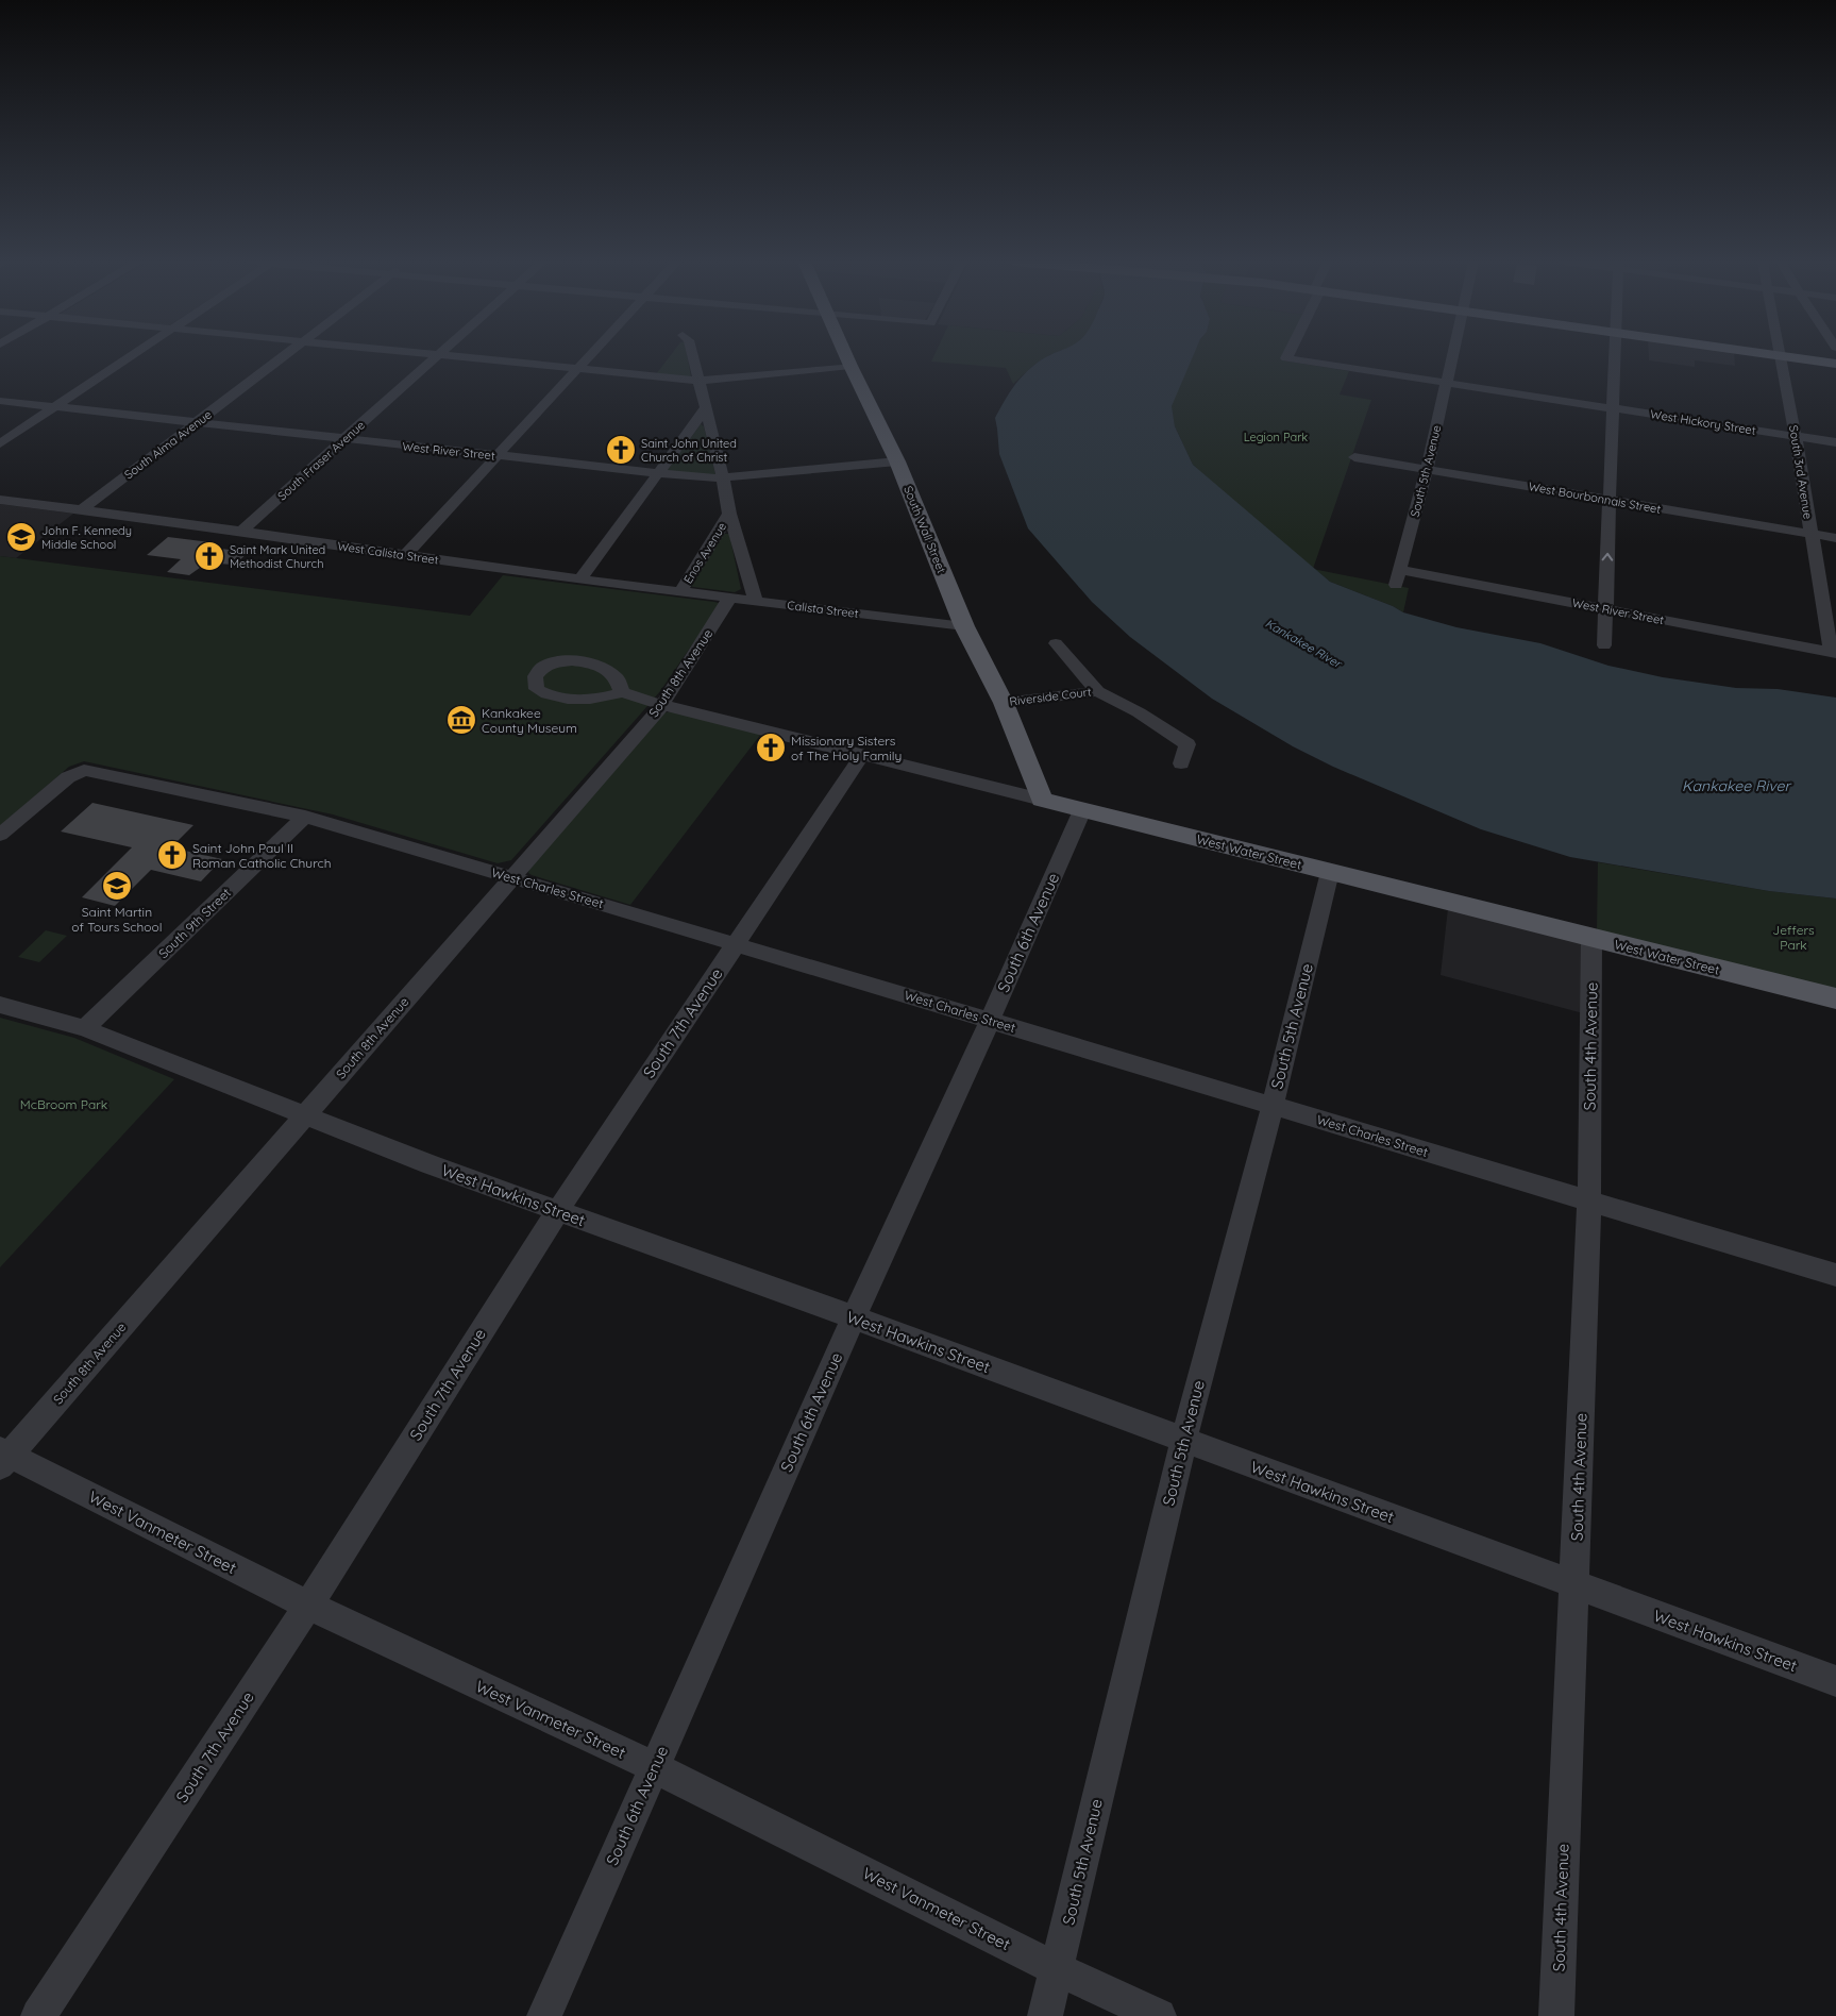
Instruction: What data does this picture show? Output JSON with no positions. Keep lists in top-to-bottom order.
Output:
{
  "streets": {
    "main road": ["South Wall Street", "West Water Street"],
    "street": [
      "West Hickory Street",
      "South Alma Avenue",
      "West River Street",
      "South Fraser Avenue",
      "South 5th Avenue",
      "South 3rd Avenue",
      "West Bourbonnais Street",
      "West Calista Street",
      "Enos Avenue",
      "Calista Street",
      "South 8th Avenue",
      "Riverside Court",
      "West Charles Street",
      "South 9th Street",
      "South 6th Avenue",
      "South 7th Avenue",
      "South 4th Avenue",
      "West Hawkins Street",
      "West Vanmeter Street"
    ]
  },
  "crossings": [
    ["West Hickory Street", "South 5th Avenue"],
    ["West Hickory Street", "South 3rd Avenue"],
    ["South Alma Avenue", "West River Street"],
    ["South Alma Avenue", "West Calista Street"],
    ["West River Street", "South Fraser Avenue"],
    ["West River Street", "South 5th Avenue"],
    ["West River Street", "South 3rd Avenue"],
    ["West River Street", "South Wall Street"],
    ["West River Street", "Enos Avenue"],
    ["South Fraser Avenue", "West Calista Street"],
    ["South 5th Avenue", "West Bourbonnais Street"],
    ["South 5th Avenue", "West Water Street"],
    ["South 5th Avenue", "West Charles Street"],
    ["South 5th Avenue", "West Hawkins Street"],
    ["South 5th Avenue", "West Vanmeter Street"],
    ["South 3rd Avenue", "West Bourbonnais Street"],
    ["South Wall Street", "Calista Street"],
    ["South Wall Street", "Riverside Court"],
    ["South Wall Street", "West Water Street"],
    ["West Calista Street", "Enos Avenue"],
    ["West Calista Street", "Calista Street"],
    ["Enos Avenue", "Calista Street"],
    ["Calista Street", "South 8th Avenue"],
    ["South 8th Avenue", "West Water Street"],
    ["South 8th Avenue", "West Charles Street"],
    ["South 8th Avenue", "West Hawkins Street"],
    ["South 8th Avenue", "West Vanmeter Street"],
    ["West Water Street", "South 6th Avenue"],
    ["West Water Street", "South 7th Avenue"],
    ["West Water Street", "South 4th Avenue"],
    ["West Charles Street", "South 9th Street"],
    ["West Charles Street", "South 6th Avenue"],
    ["West Charles Street", "South 7th Avenue"],
    ["West Charles Street", "South 4th Avenue"],
    ["South 9th Street", "West Hawkins Street"],
    ["South 6th Avenue", "West Hawkins Street"],
    ["South 6th Avenue", "West Vanmeter Street"],
    ["South 7th Avenue", "West Hawkins Street"],
    ["South 7th Avenue", "West Vanmeter Street"],
    ["South 4th Avenue", "West Hawkins Street"]
  ],
  "water": ["Kankakee River"],
  "parks": ["Legion Park", "Jeffers Park", "McBroom Park"],
  "places": {
    "church": [
      "Saint John United Church of Christ",
      "Saint Mark United Methodist Church",
      "Missionary Sisters of The Holy Family",
      "Saint John Paul II Roman Catholic Church"
    ],
    "school or university": ["John F. Kennedy Middle School", "Saint Martin of Tours School"],
    "museum": ["Kankakee County Museum"]
  }
}
